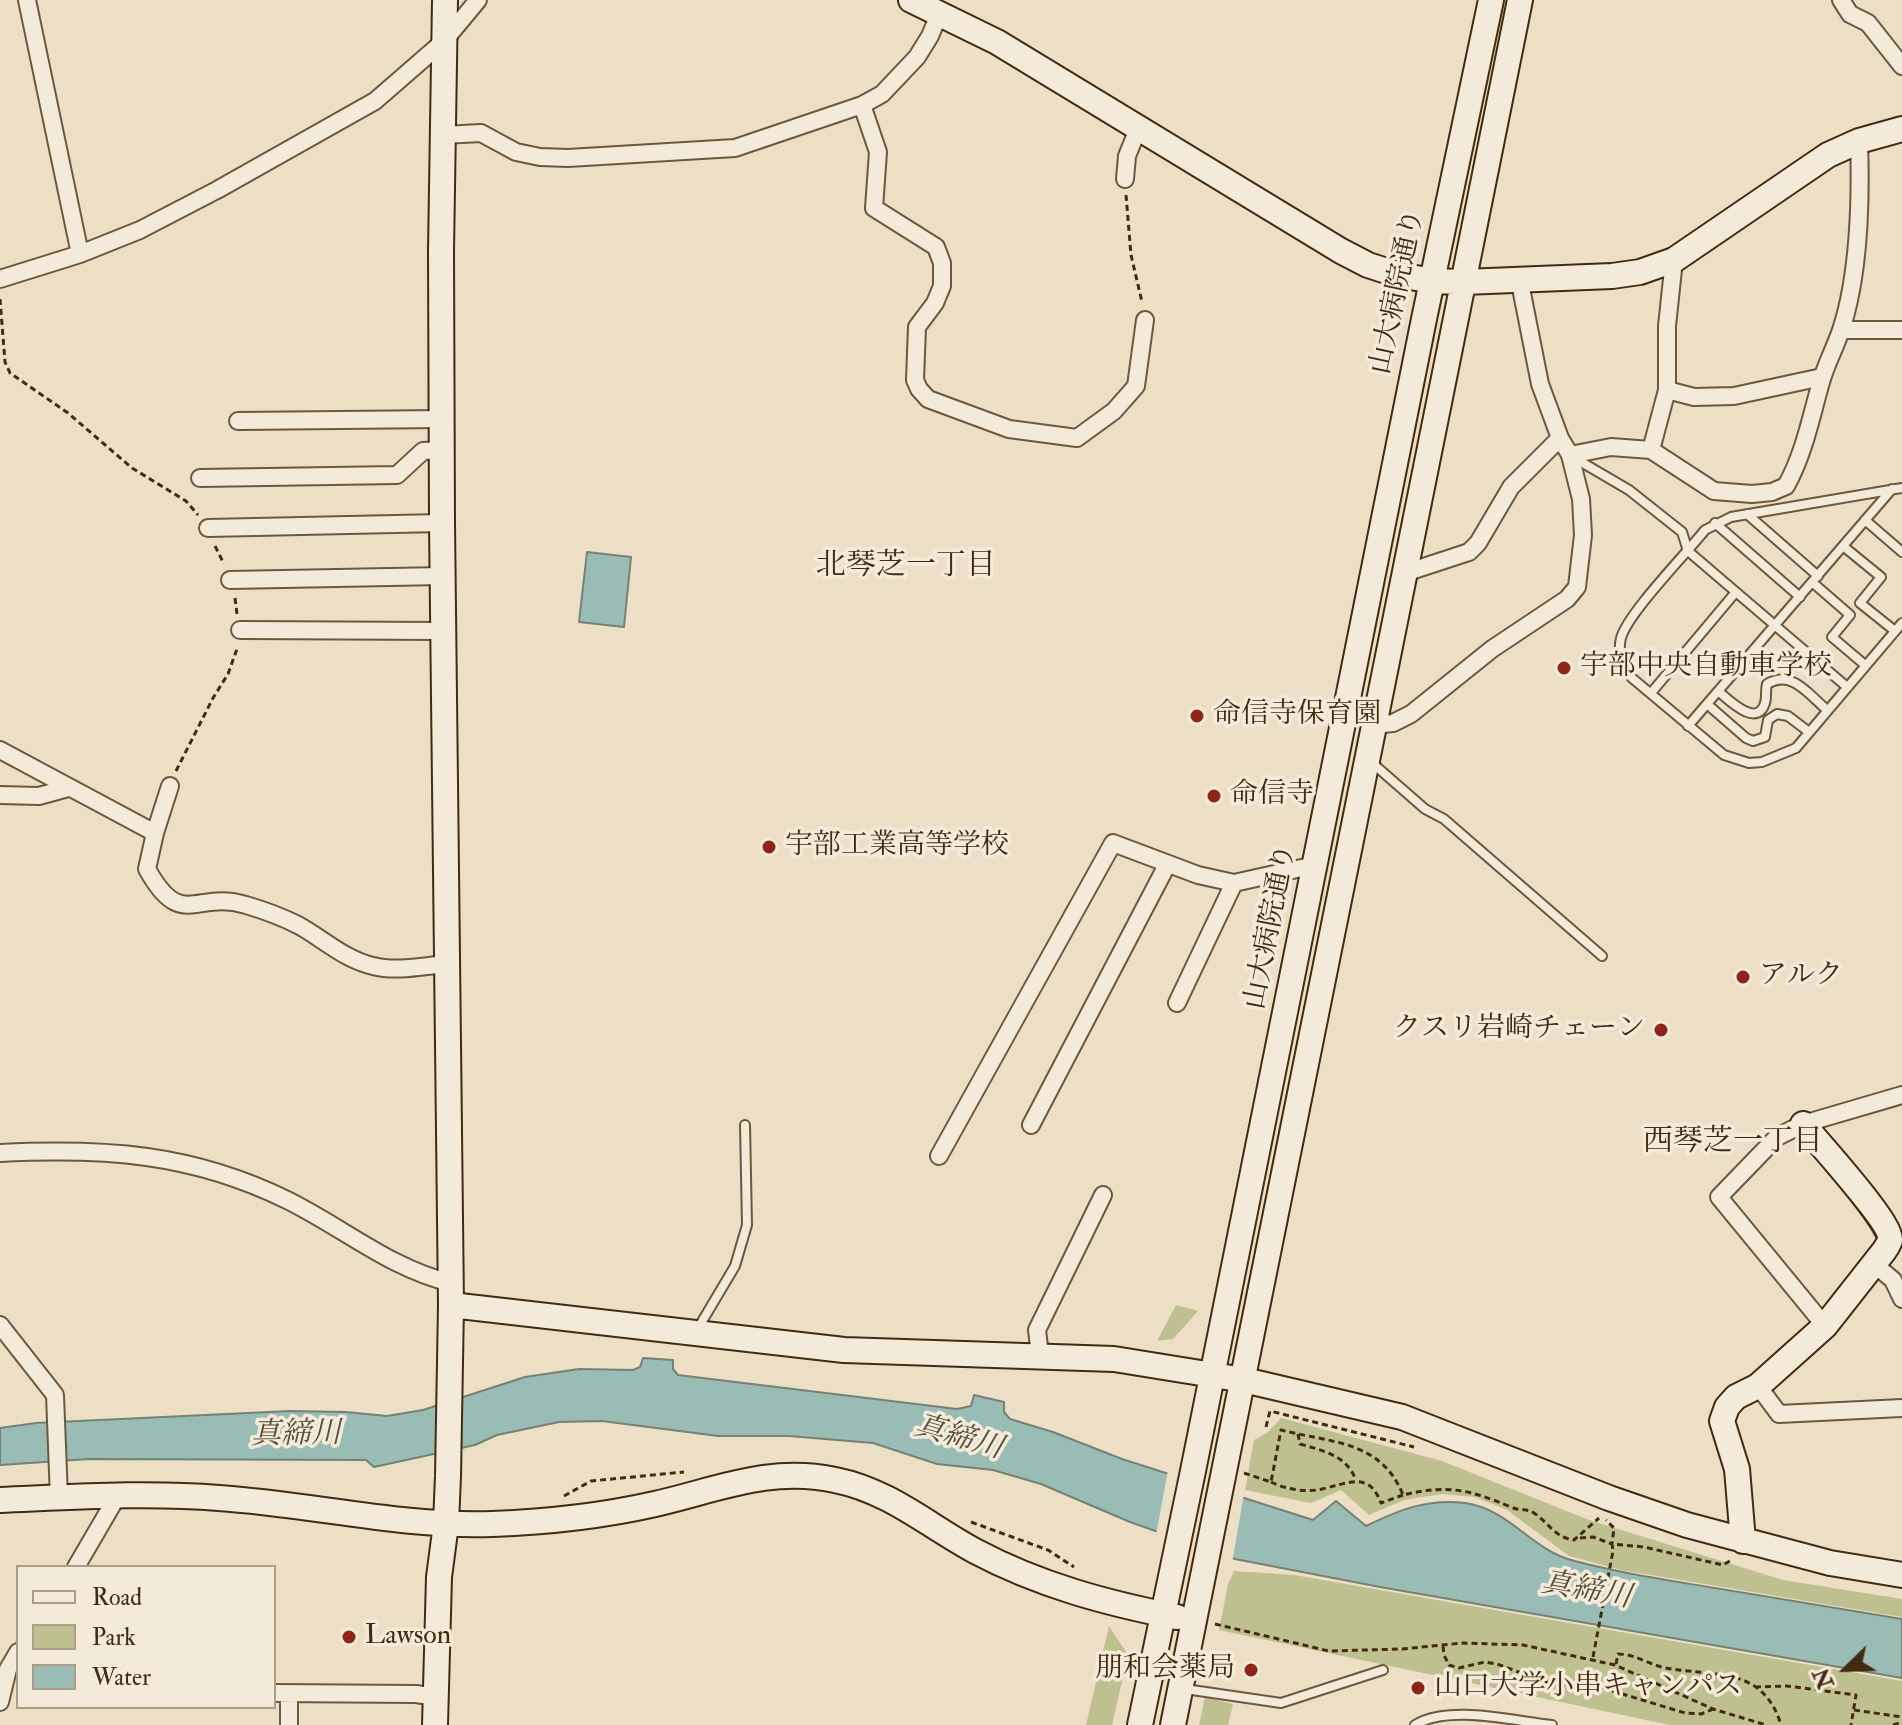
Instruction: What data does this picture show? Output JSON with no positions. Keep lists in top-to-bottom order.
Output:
{
  "streets": {
    "street": ["山大病院通り"]
  },
  "districts": ["北琴芝一丁目", "西琴芝一丁目"],
  "water": ["真締川"],
  "places": [
    "宇部中央自動車学校",
    "命信寺保育園",
    "命信寺",
    "宇部工業高等学校",
    "アルク",
    "クスリ岩崎チェーン",
    "Lawson",
    "朋和会薬局",
    "山口大学小串キャンパス"
  ],
  "legend": ["Road", "Park", "Water"],
  "north": "bottom left"
}
